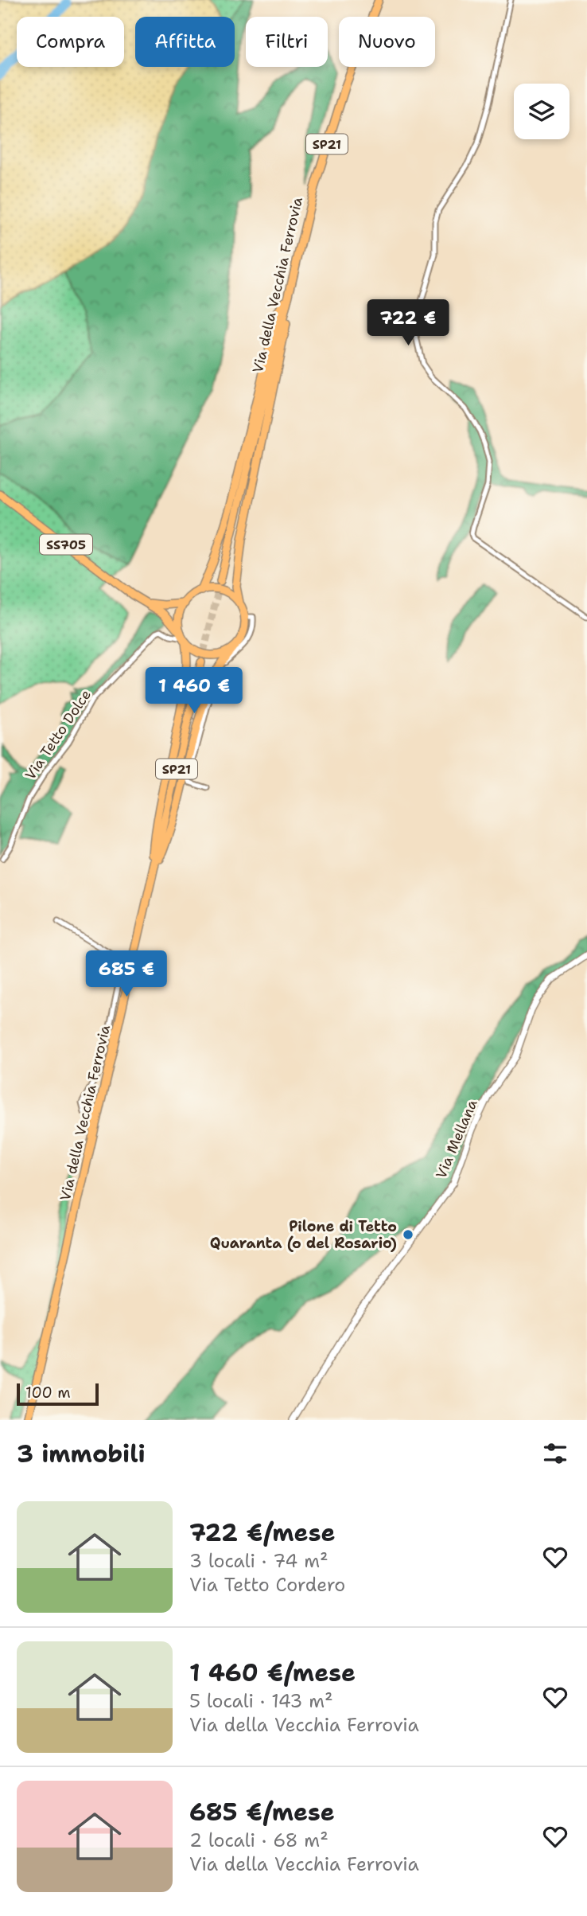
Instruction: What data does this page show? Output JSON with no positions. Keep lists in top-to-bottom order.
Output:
{
  "streets": {
    "main road": ["SP21", "Via della Vecchia Ferrovia", "SS705"],
    "street": ["Via Tetto Dolce", "Via Mellana"]
  },
  "crossings": [
    ["SS705", "Via Tetto Dolce"]
  ],
  "places": ["Pilone di Tetto Quaranta (o del Rosario)"],
  "scale_bar": "100 m",
  "page": {
    "chip": [
      "Compra",
      "Affitta",
      "Filtri",
      "Nuovo"
    ],
    "price": ["722 €", "1 460 €", "685 €"],
    "scale": "100 m",
    "heading": "3 immobili",
    "list": [
      {
        "name": "722 €/mese",
        "note": "3 locali · 74 m² · Via Tetto Cordero"
      },
      {
        "name": "1 460 €/mese",
        "note": "5 locali · 143 m² · Via della Vecchia Ferrovia"
      },
      {
        "name": "685 €/mese",
        "note": "2 locali · 68 m² · Via della Vecchia Ferrovia"
      }
    ]
  }
}
